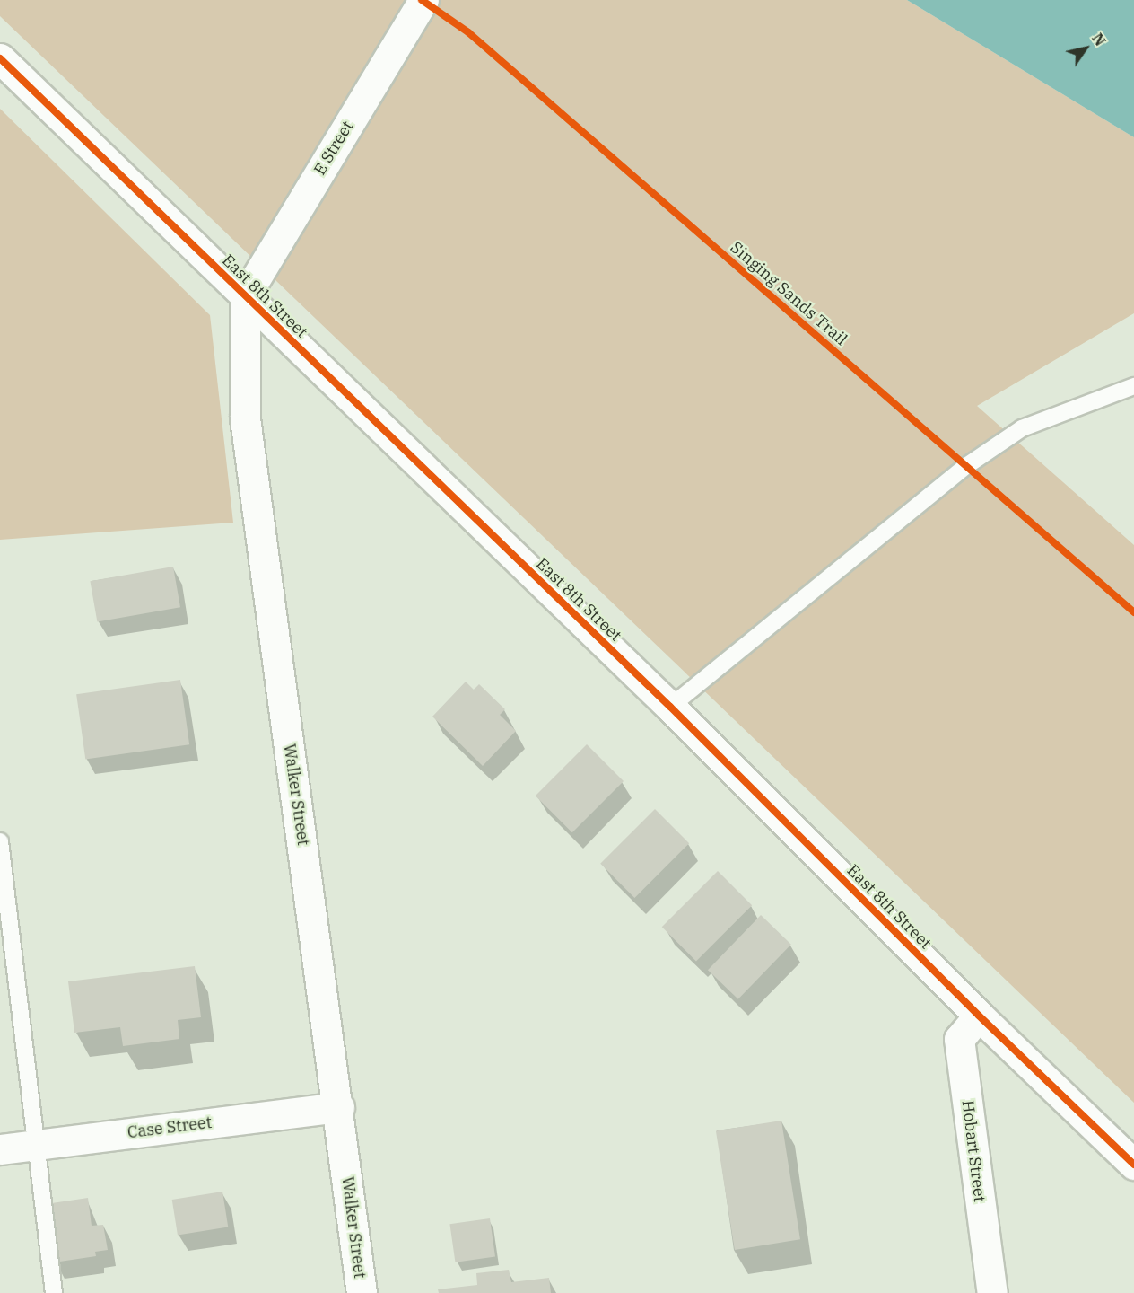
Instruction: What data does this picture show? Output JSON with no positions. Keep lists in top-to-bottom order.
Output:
{
  "streets": {
    "street": [
      "E Street",
      "East 8th Street",
      "Walker Street",
      "Case Street",
      "Hobart Street"
    ],
    "cycle path": ["Singing Sands Trail"]
  },
  "crossings": [
    ["E Street", "East 8th Street"],
    ["E Street", "Walker Street"],
    ["East 8th Street", "Walker Street"],
    ["East 8th Street", "Hobart Street"],
    ["Walker Street", "Case Street"]
  ],
  "north": "top right"
}
